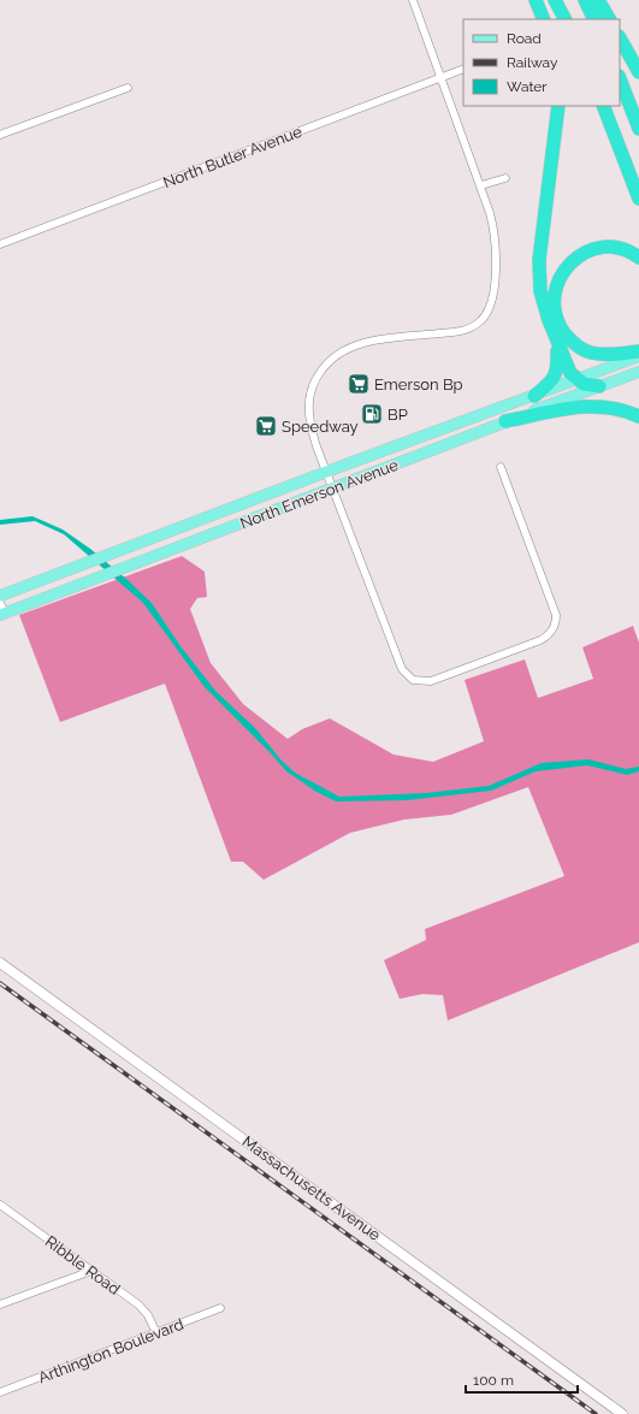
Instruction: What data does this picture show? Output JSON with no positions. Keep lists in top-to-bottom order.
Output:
{
  "streets": {
    "main road": ["North Emerson Avenue", "Massachusetts Avenue"],
    "street": ["North Butler Avenue", "Ribble Road", "Arthington Boulevard"]
  },
  "crossings": [
    ["Ribble Road", "Arthington Boulevard"]
  ],
  "places": {
    "supermarket": ["Emerson Bp", "Speedway"],
    "fuel station": ["BP"]
  },
  "legend": ["Road", "Railway", "Water"],
  "scale_bar": "100 m"
}
